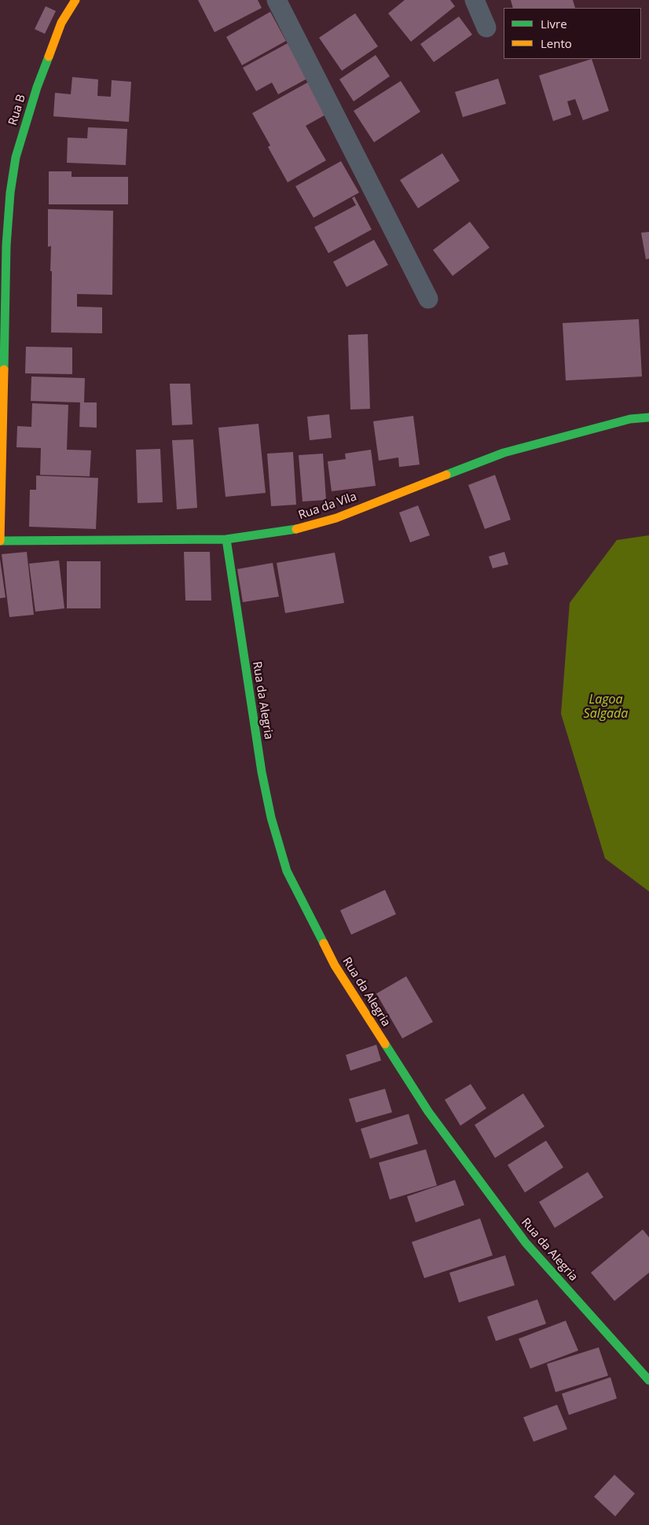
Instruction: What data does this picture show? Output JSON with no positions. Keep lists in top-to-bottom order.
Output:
{
  "streets": {
    "street": ["Rua B", "Rua da Vila", "Rua da Alegria"]
  },
  "crossings": [
    ["Rua B", "Rua da Vila"],
    ["Rua da Vila", "Rua da Alegria"]
  ],
  "water": ["Lagoa Salgada"],
  "legend": ["Livre", "Lento"]
}
